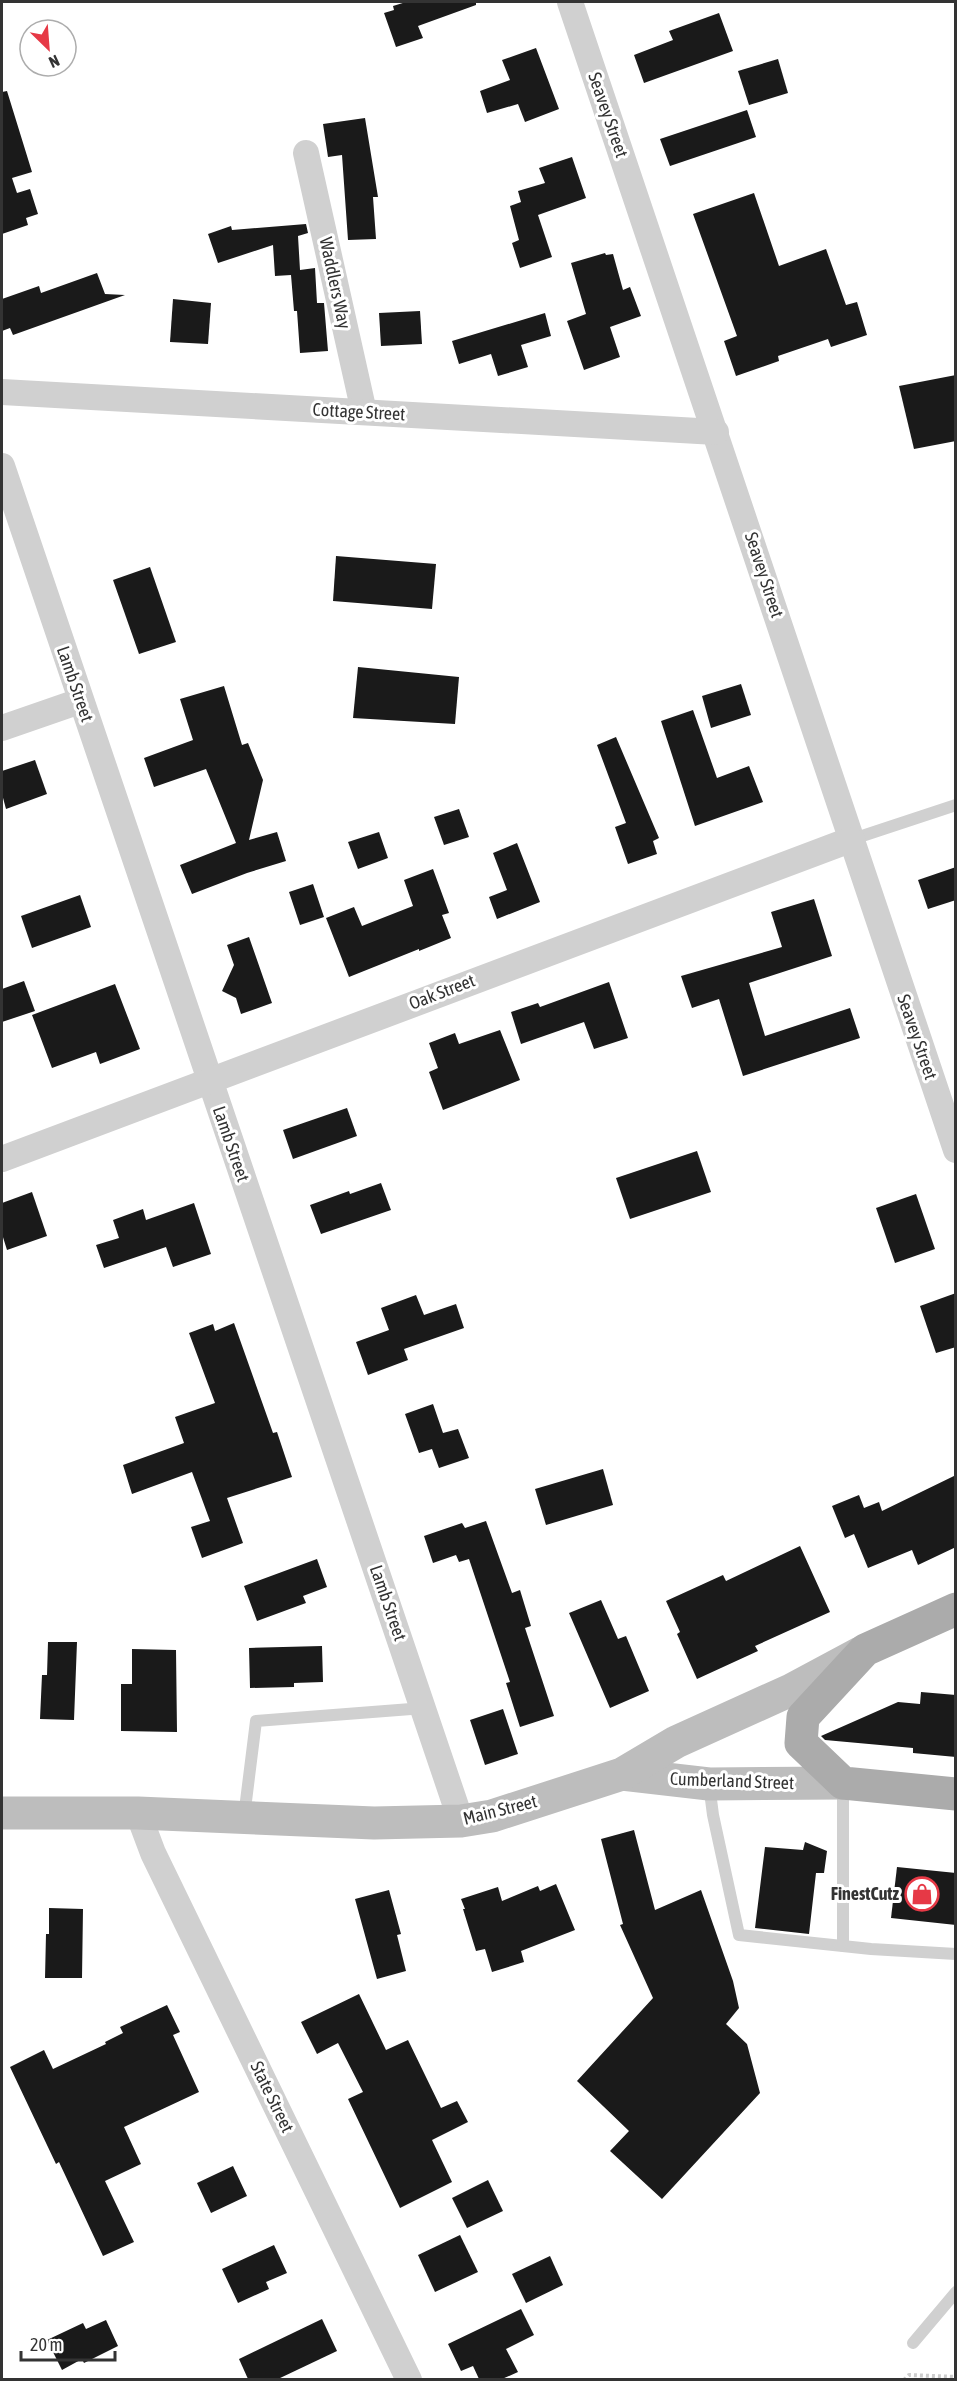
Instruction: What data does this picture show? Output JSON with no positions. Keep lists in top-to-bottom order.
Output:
{
  "streets": {
    "main road": ["Cumberland Street", "Main Street"],
    "street": [
      "Seavey Street",
      "Waddlers Way",
      "Cottage Street",
      "Lamb Street",
      "Oak Street",
      "State Street"
    ]
  },
  "crossings": [
    ["Seavey Street", "Cottage Street"],
    ["Seavey Street", "Oak Street"],
    ["Waddlers Way", "Cottage Street"],
    ["Lamb Street", "Oak Street"],
    ["Lamb Street", "Main Street"],
    ["Cumberland Street", "Main Street"],
    ["Main Street", "State Street"]
  ],
  "places": {
    "shop": ["FinestCutz"]
  },
  "scale_bar": "20 m",
  "north": "bottom right"
}
